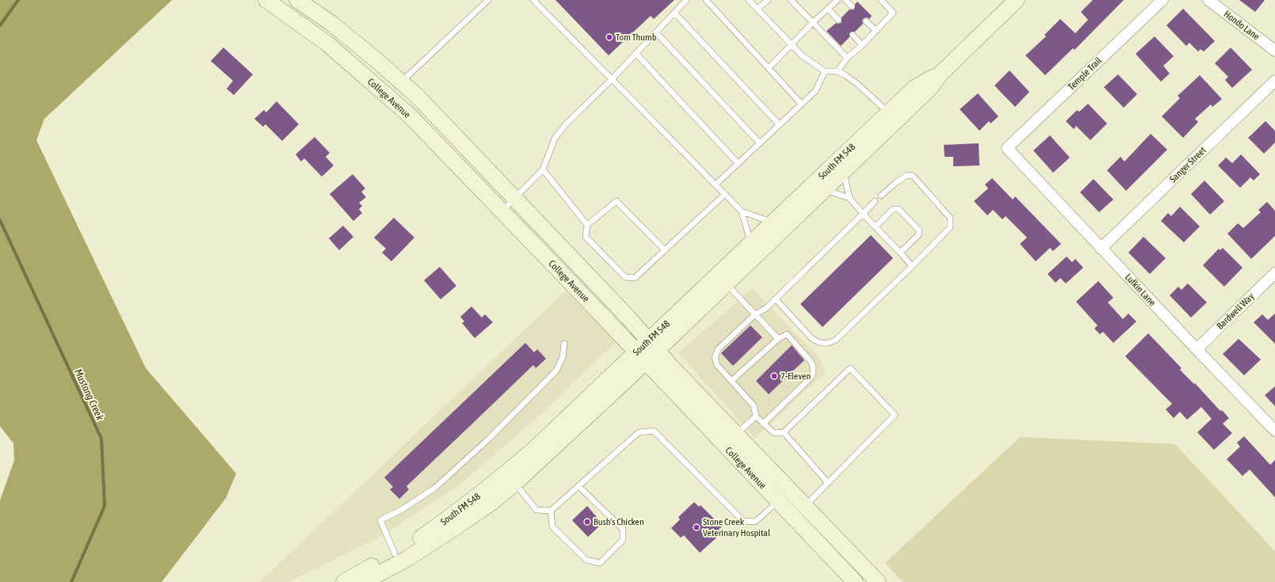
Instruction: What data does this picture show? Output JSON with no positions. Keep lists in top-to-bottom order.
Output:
{
  "streets": {
    "main road": ["College Avenue", "South FM 548"],
    "street": [
      "Hondo Lane",
      "Temple Trail",
      "Sanger Street",
      "Lufkin Lane",
      "Bardwell Way"
    ]
  },
  "crossings": [
    ["Temple Trail", "Lufkin Lane"],
    ["College Avenue", "South FM 548"],
    ["Sanger Street", "Lufkin Lane"],
    ["Lufkin Lane", "Bardwell Way"]
  ],
  "water": ["Mustang Creek"],
  "places": [
    "Tom Thumb",
    "7-Eleven",
    "Bush's Chicken",
    "Stone Creek Veterinary Hospital"
  ]
}
